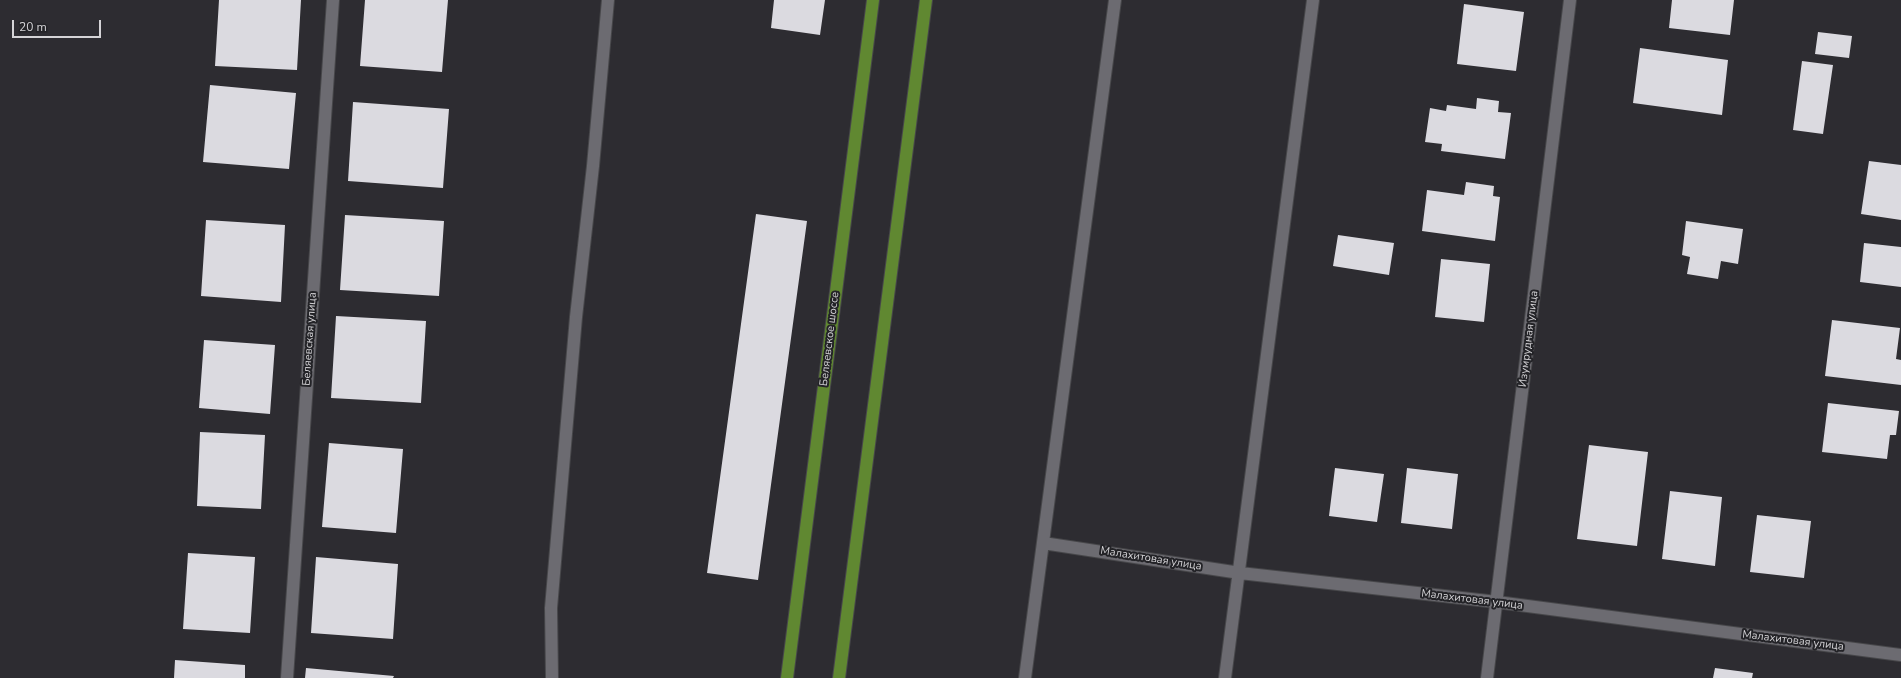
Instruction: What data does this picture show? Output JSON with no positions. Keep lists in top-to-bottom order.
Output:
{
  "streets": {
    "main road": ["Беляевское шоссе"],
    "street": ["Беляевская улица", "Изумрудная улица", "Малахитовая улица"]
  },
  "crossings": [
    ["Изумрудная улица", "Малахитовая улица"]
  ],
  "scale_bar": "20 m"
}
